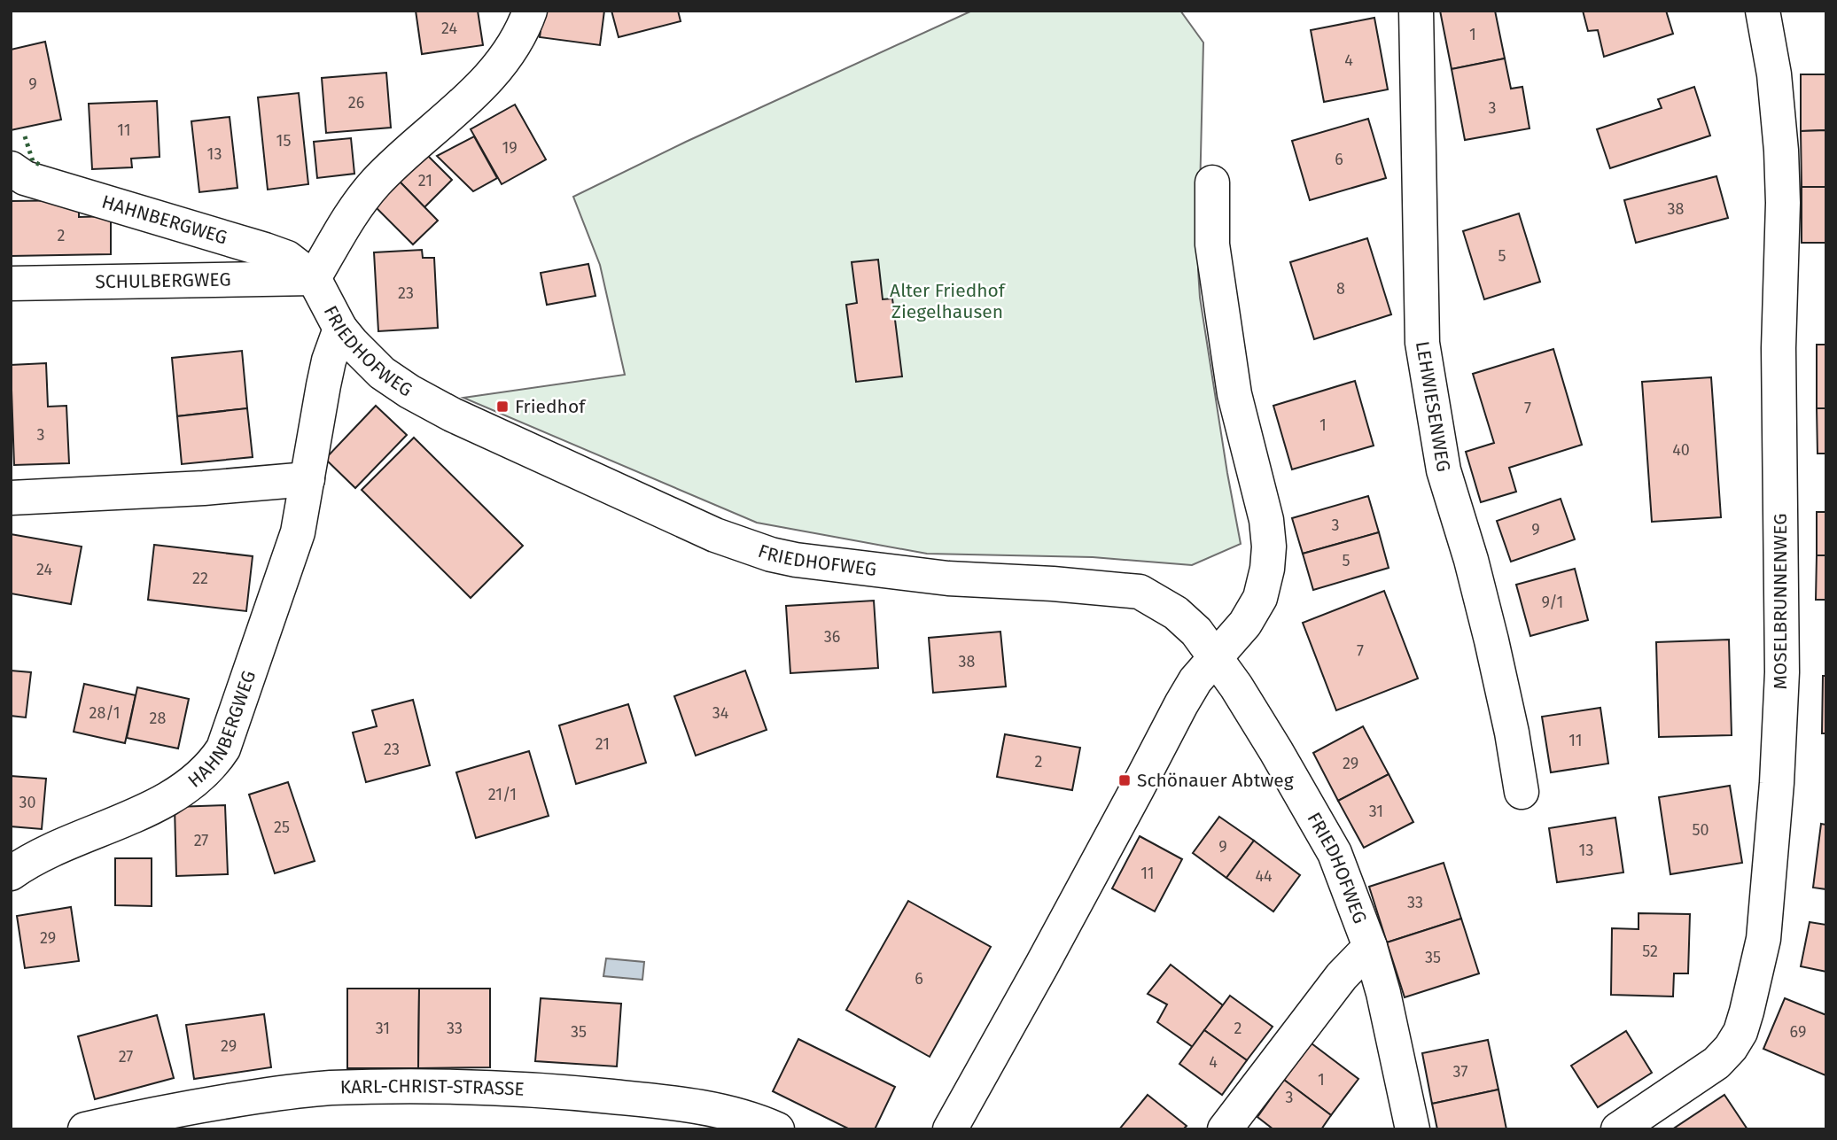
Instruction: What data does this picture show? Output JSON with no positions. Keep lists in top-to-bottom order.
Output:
{
  "streets": {
    "street": [
      "HAHNBERGWEG",
      "SCHULBERGWEG",
      "FRIEDHOFWEG",
      "LEHWIESENWEG",
      "MOSELBRUNNENWEG",
      "KARL-CHRIST-STRASSE"
    ]
  },
  "crossings": [
    ["HAHNBERGWEG", "SCHULBERGWEG"],
    ["HAHNBERGWEG", "FRIEDHOFWEG"],
    ["SCHULBERGWEG", "FRIEDHOFWEG"]
  ],
  "parks": ["Alter Friedhof Ziegelhausen"],
  "places": {
    "transit": ["Friedhof", "Schönauer Abtweg"]
  },
  "house_numbers": [
    "24",
    "1",
    "4",
    "9",
    "26",
    "3",
    "11",
    "15",
    "19",
    "13",
    "6",
    "21",
    "38",
    "2",
    "5",
    "8",
    "23",
    "7",
    "1",
    "3",
    "40",
    "3",
    "9",
    "5",
    "24",
    "22",
    "9/1",
    "36",
    "7",
    "38",
    "28/1",
    "34",
    "28",
    "11",
    "21",
    "23",
    "2",
    "29",
    "21/1",
    "30",
    "31",
    "25",
    "50",
    "27",
    "9",
    "13",
    "11",
    "44",
    "33",
    "29",
    "52",
    "35",
    "6",
    "31",
    "33",
    "2",
    "35",
    "69",
    "29",
    "27",
    "4",
    "37",
    "1",
    "3"
  ]
}
